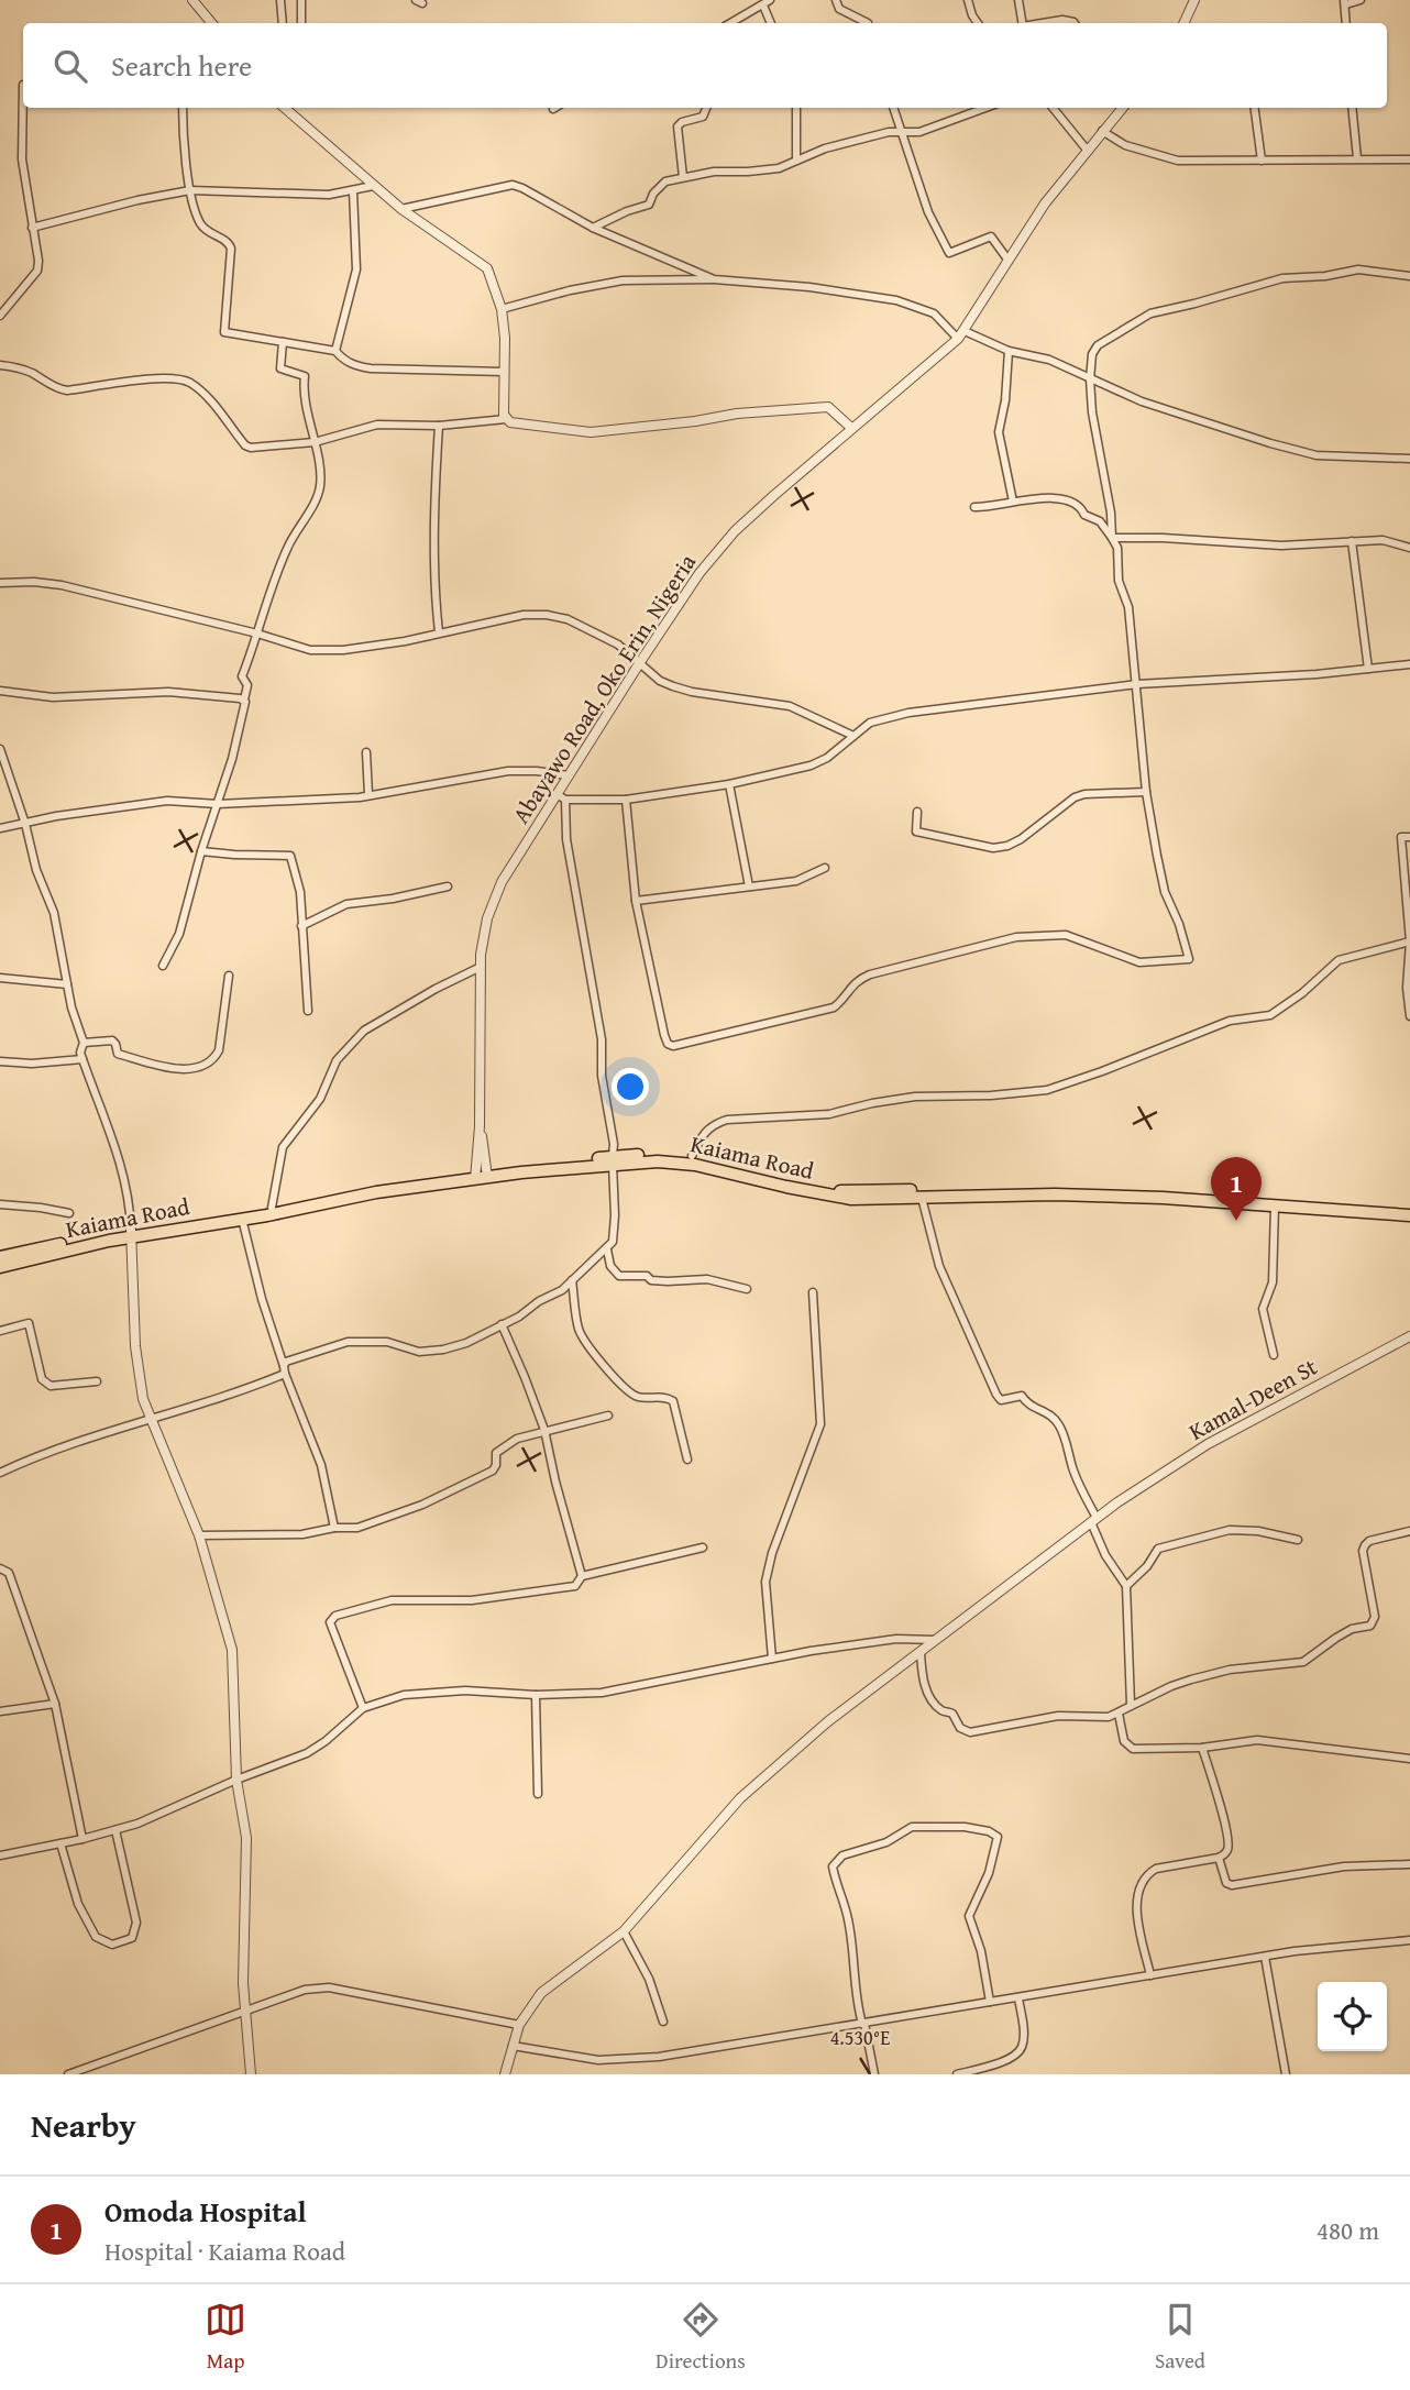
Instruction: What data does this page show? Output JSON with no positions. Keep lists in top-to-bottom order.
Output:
{
  "streets": {
    "highway": ["Kaiama Road"],
    "street": ["Abayawo Road, Oko Erin, Nigeria", "Kamal-Deen St"]
  },
  "crossings": [
    ["Abayawo Road, Oko Erin, Nigeria", "Kaiama Road"]
  ],
  "page": {
    "search": "Search here",
    "pins": "1",
    "heading": "Nearby",
    "list": [
      {
        "mark": "1",
        "name": "Omoda Hospital",
        "note": "Hospital · Kaiama Road",
        "value": "480 m"
      }
    ],
    "nav": ["Map", "Directions", "Saved"]
  },
  "coordinates": ["4.530°E"]
}
